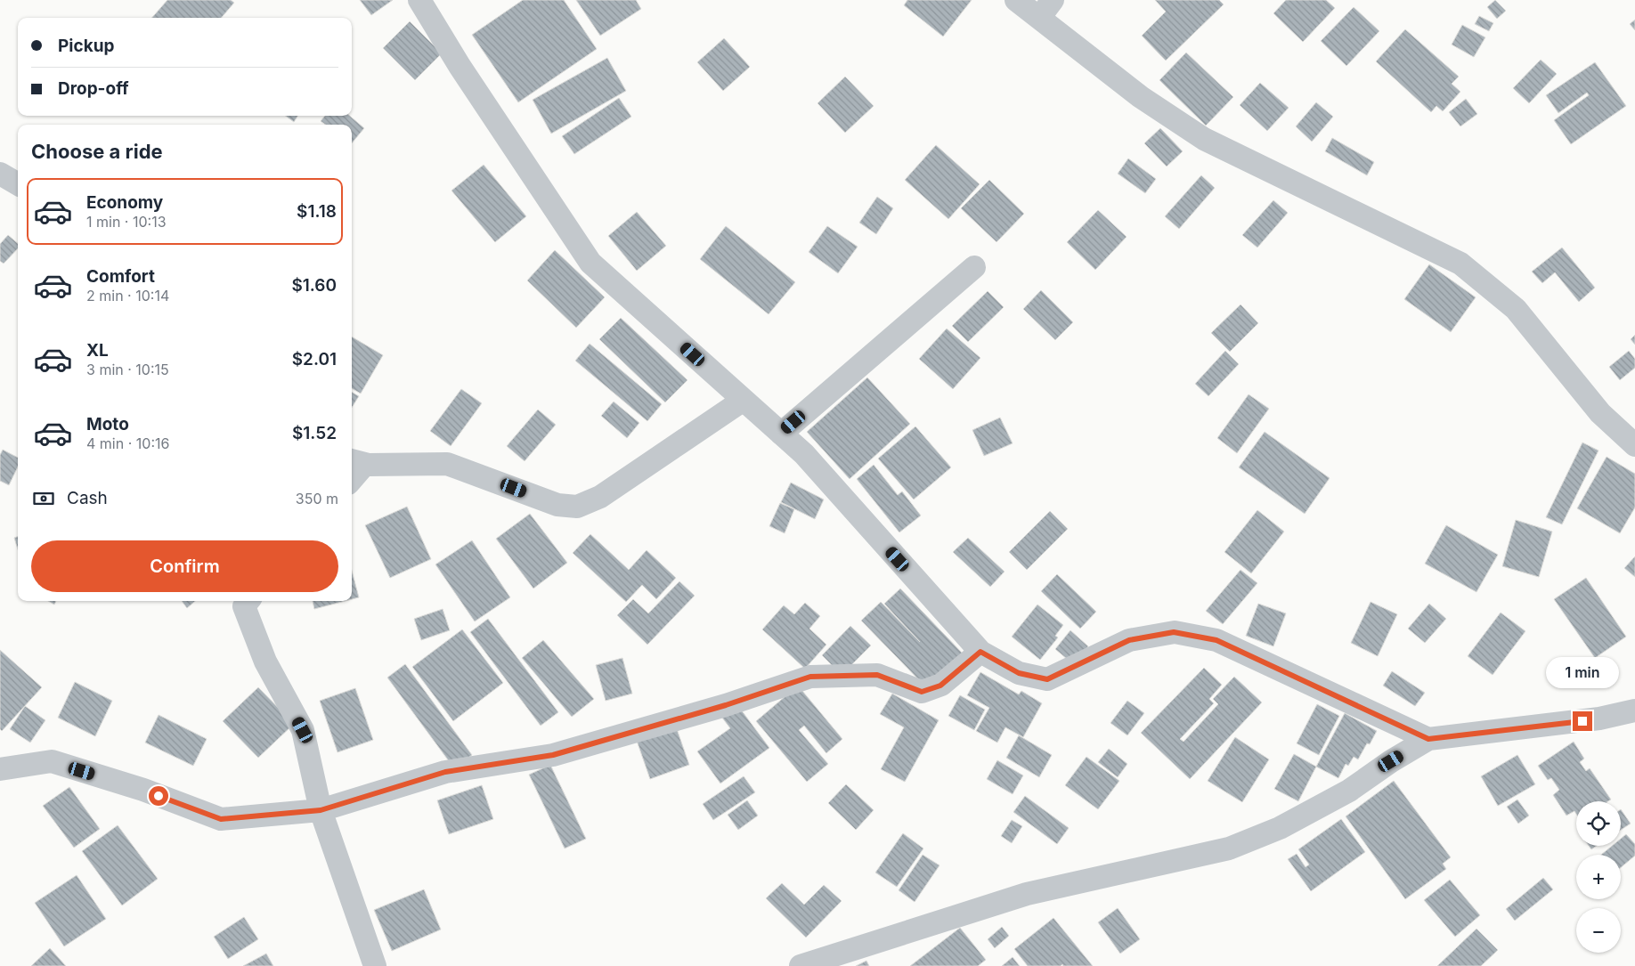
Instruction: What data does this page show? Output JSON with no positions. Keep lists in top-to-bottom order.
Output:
{
  "page": {
    "banner": ["Pickup", "Drop-off"],
    "heading": "Choose a ride",
    "list": [
      {
        "name": "Economy",
        "note": "1 min · 10:13",
        "value": "$1.18"
      },
      {
        "name": "Comfort",
        "note": "2 min · 10:14",
        "value": "$1.60"
      },
      {
        "name": "XL",
        "note": "3 min · 10:15",
        "value": "$2.01"
      },
      {
        "name": "Moto",
        "note": "4 min · 10:16",
        "value": "$1.52"
      }
    ],
    "pay": ["Cash", "350 m"],
    "buttons": "Confirm",
    "bubble": "1 min",
    "map_buttons": ["+", "−"]
  }
}
